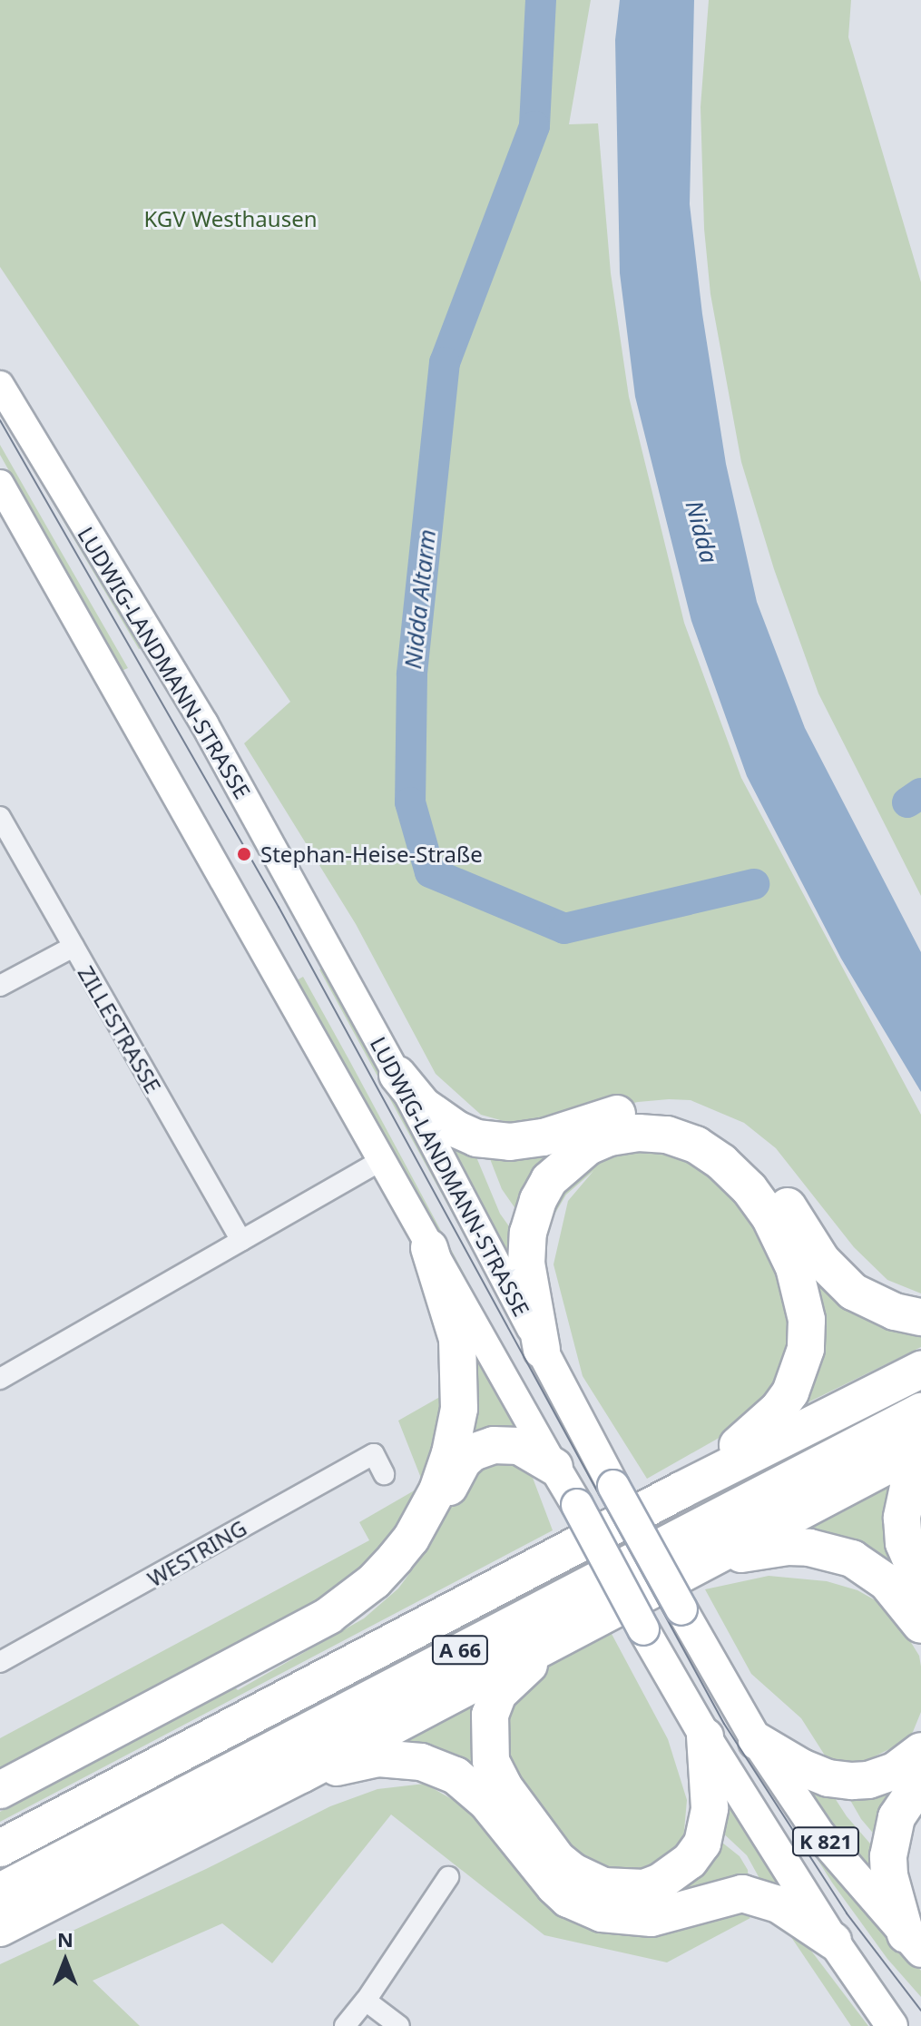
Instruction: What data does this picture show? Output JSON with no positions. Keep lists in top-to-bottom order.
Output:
{
  "streets": {
    "highway": ["A 66"],
    "main road": ["LUDWIG-LANDMANN-STRASSE", "K 821"],
    "street": ["ZILLESTRASSE", "WESTRING"]
  },
  "water": ["Nidda", "Nidda Altarm"],
  "parks": ["KGV Westhausen"],
  "places": ["Stephan-Heise-Straße"],
  "north": "top"
}
